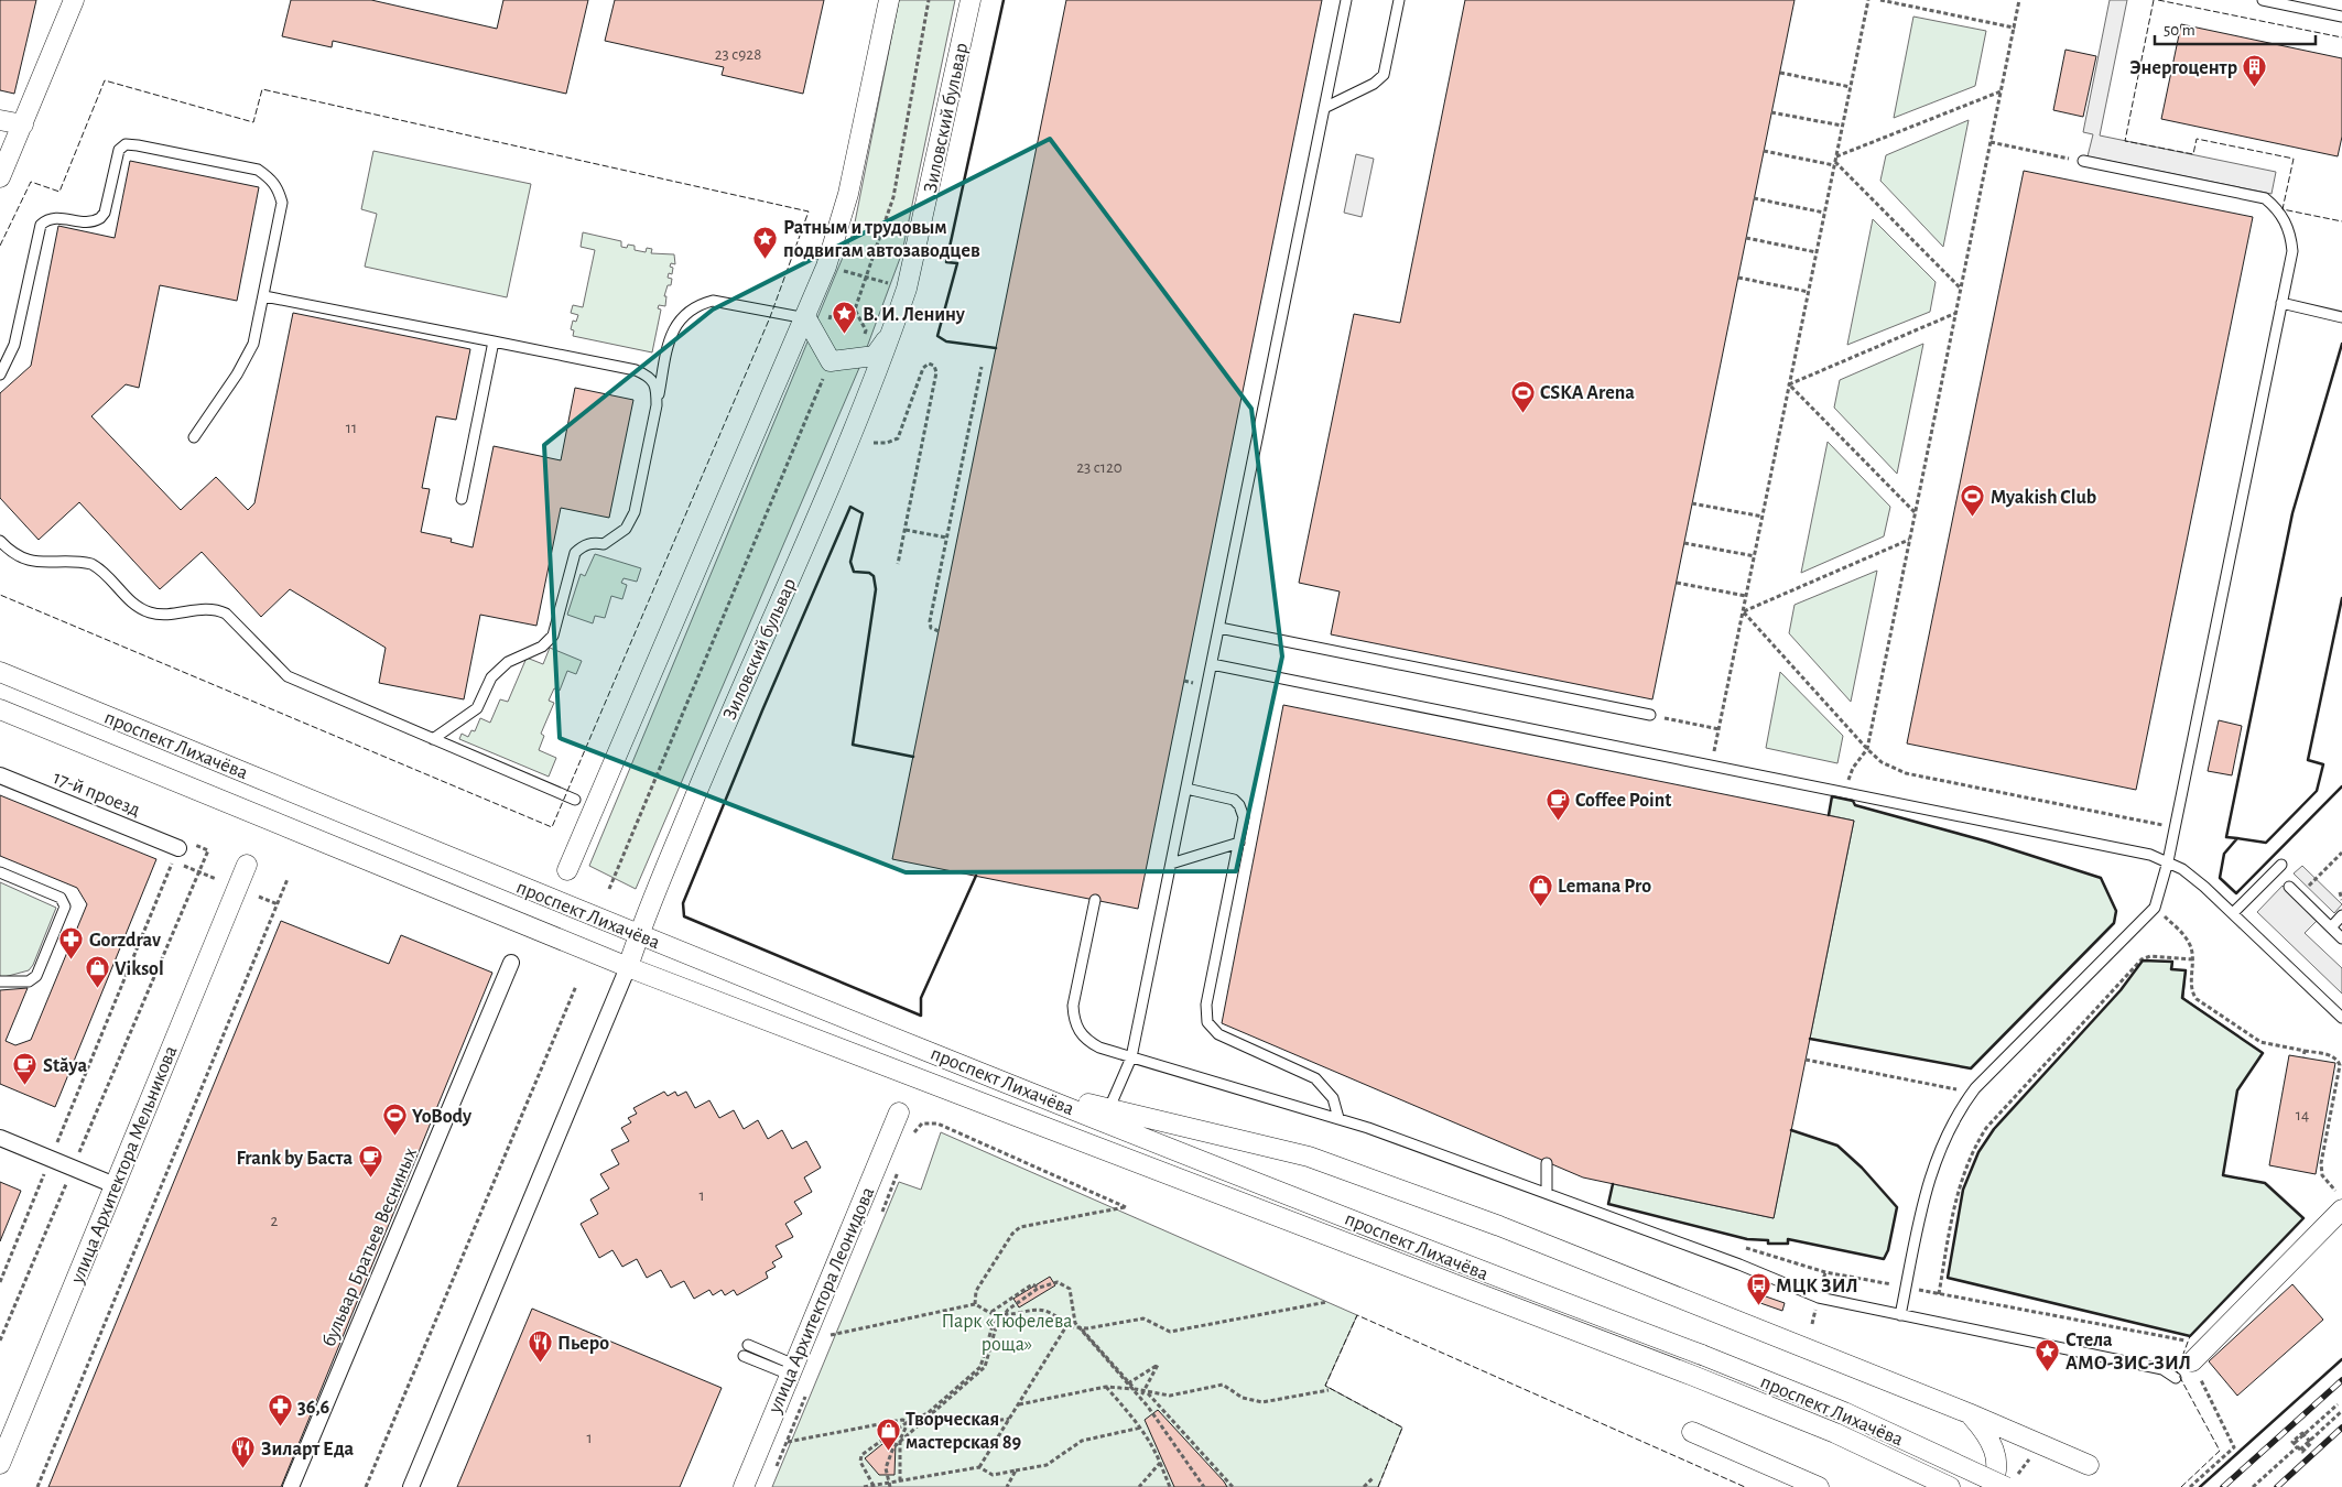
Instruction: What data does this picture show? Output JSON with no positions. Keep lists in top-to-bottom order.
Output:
{
  "streets": {
    "street": [
      "Зиловский бульвар",
      "проспект Лихачёва",
      "17-й проезд",
      "улица Архитектора Мельникова",
      "бульвар Братьев Весниных",
      "улица Архитектора Леонидова"
    ]
  },
  "crossings": [
    ["Зиловский бульвар", "проспект Лихачёва"]
  ],
  "parks": ["Парк «Тюфелева роща»"],
  "places": {
    "building": ["Энергоцентр"],
    "place": ["Ратным и трудовым подвигам автозаводцев", "В. И. Ленину", "Стела АМО-ЗИС-ЗИЛ"],
    "sports": ["CSKA Arena", "Myakish Club", "YoBody"],
    "cafe": ["Coffee Point", "Stăya", "Frank by Баста"],
    "shop": ["Lemana Pro", "Viksol", "Творческая мастерская 89"],
    "pharmacy": ["Gorzdrav", "36,6"],
    "bus stop": ["МЦК ЗИЛ"],
    "restaurant": ["Пьеро", "Зиларт Еда"]
  },
  "house_numbers": [
    "23 с928",
    "11",
    "23 с120",
    "14",
    "1",
    "2",
    "1"
  ],
  "scale_bar": "50 m"
}
